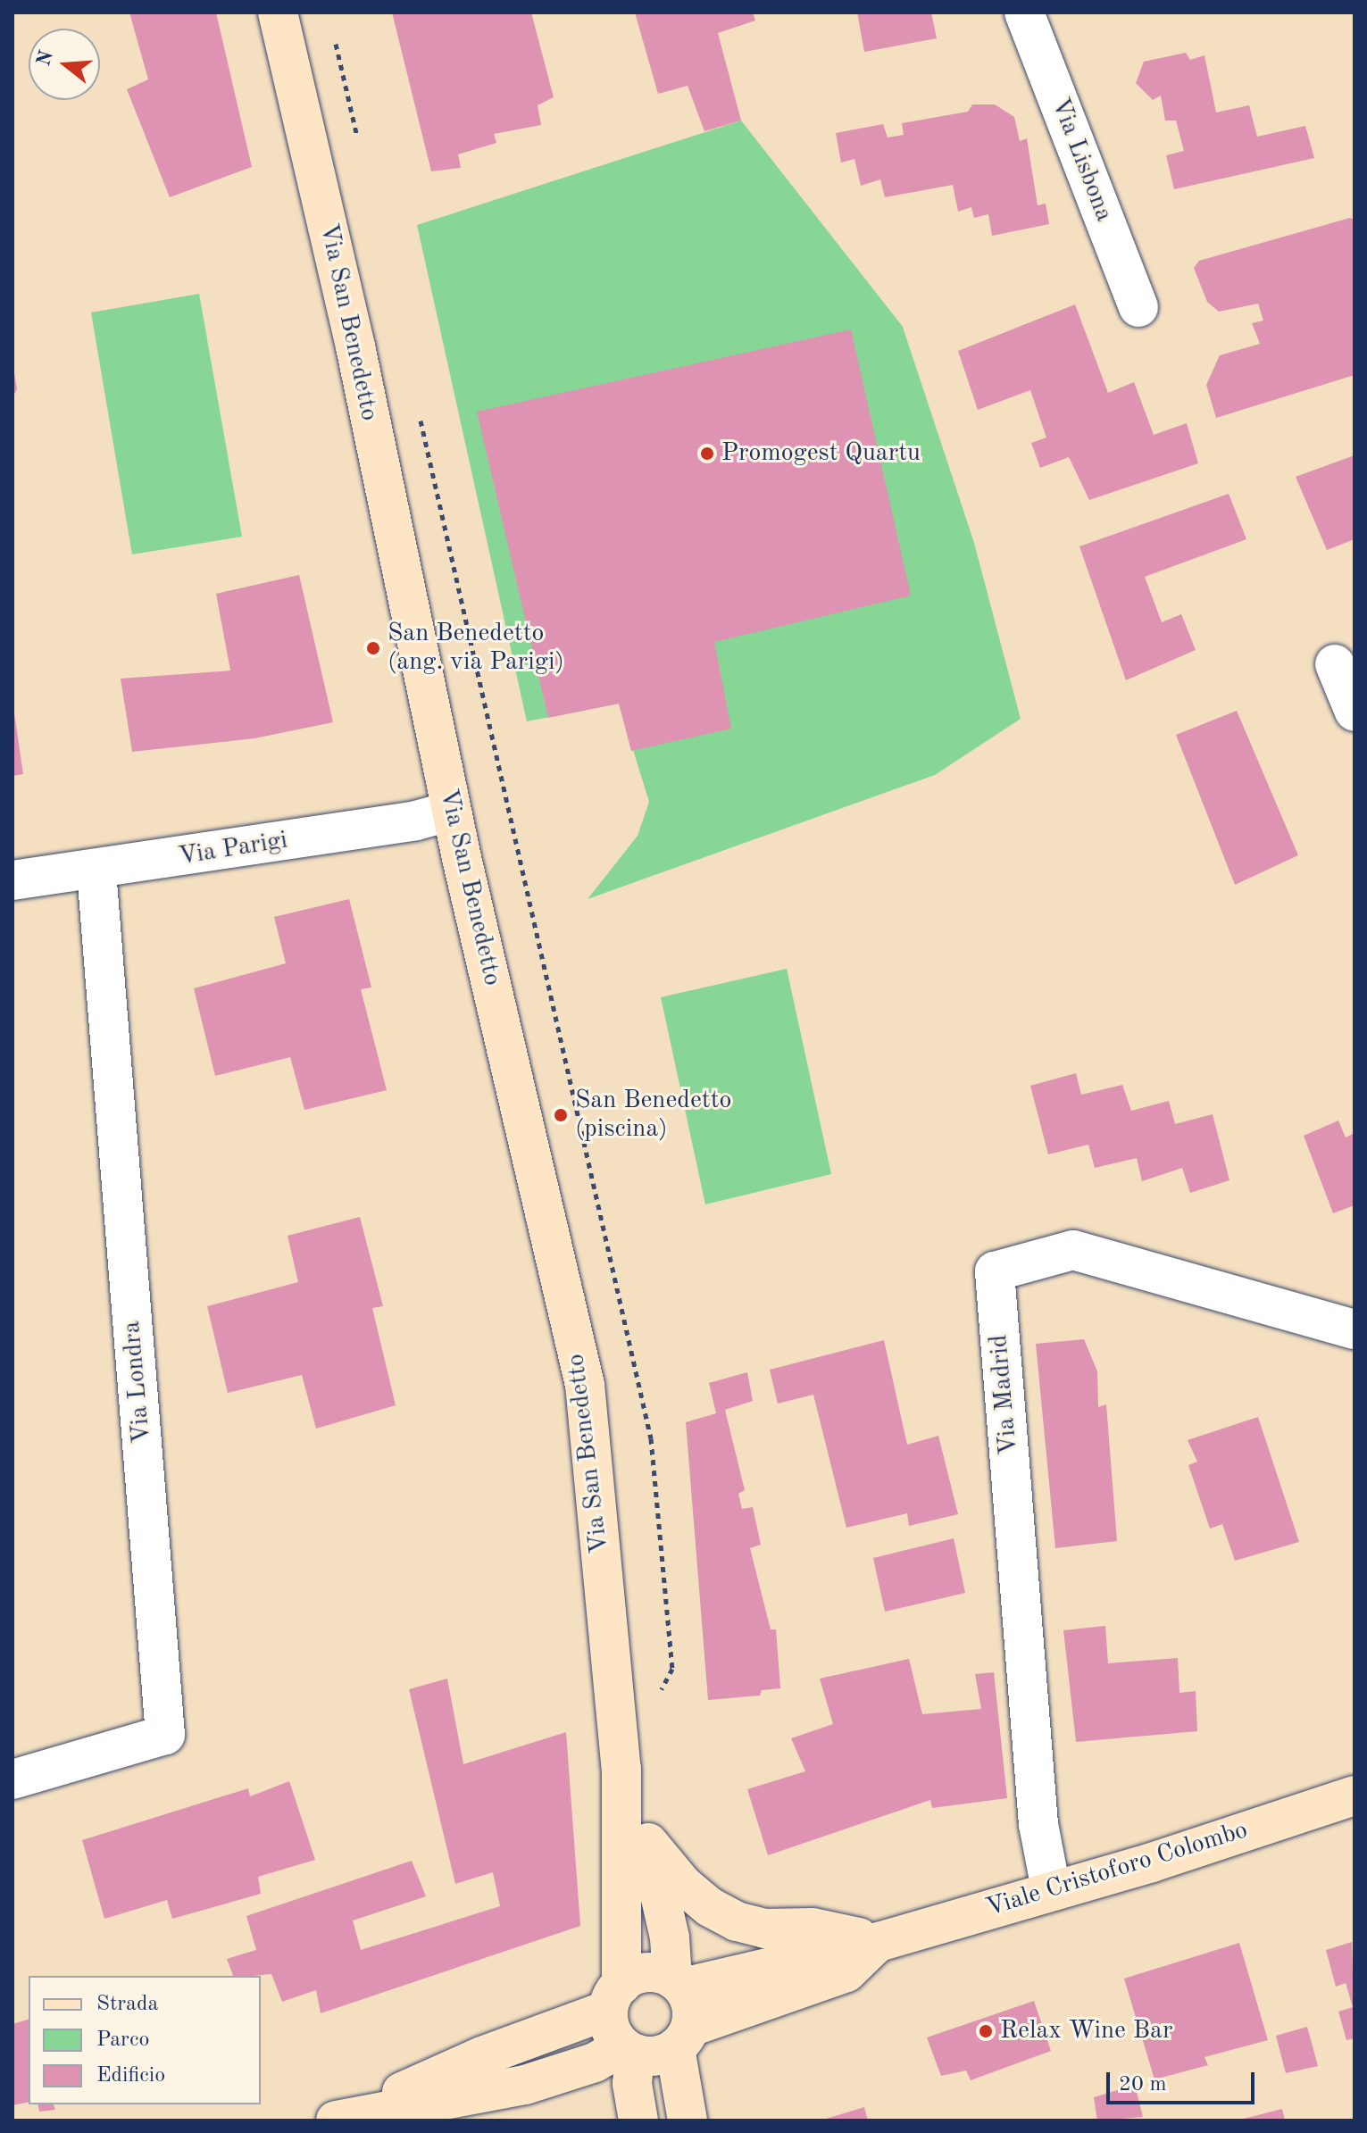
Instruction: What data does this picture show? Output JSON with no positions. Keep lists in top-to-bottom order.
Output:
{
  "streets": {
    "main road": ["Via San Benedetto", "Viale Cristoforo Colombo"],
    "street": [
      "Via Lisbona",
      "Via Parigi",
      "Via Londra",
      "Via Madrid"
    ]
  },
  "crossings": [
    ["Via San Benedetto", "Via Parigi"],
    ["Via San Benedetto", "Viale Cristoforo Colombo"],
    ["Via Parigi", "Via Londra"],
    ["Via Madrid", "Viale Cristoforo Colombo"]
  ],
  "places": [
    "Promogest Quartu",
    "San Benedetto (ang. via Parigi)",
    "San Benedetto (piscina)",
    "Relax Wine Bar"
  ],
  "legend": ["Strada", "Parco", "Edificio"],
  "scale_bar": "20 m",
  "north": "left"
}
